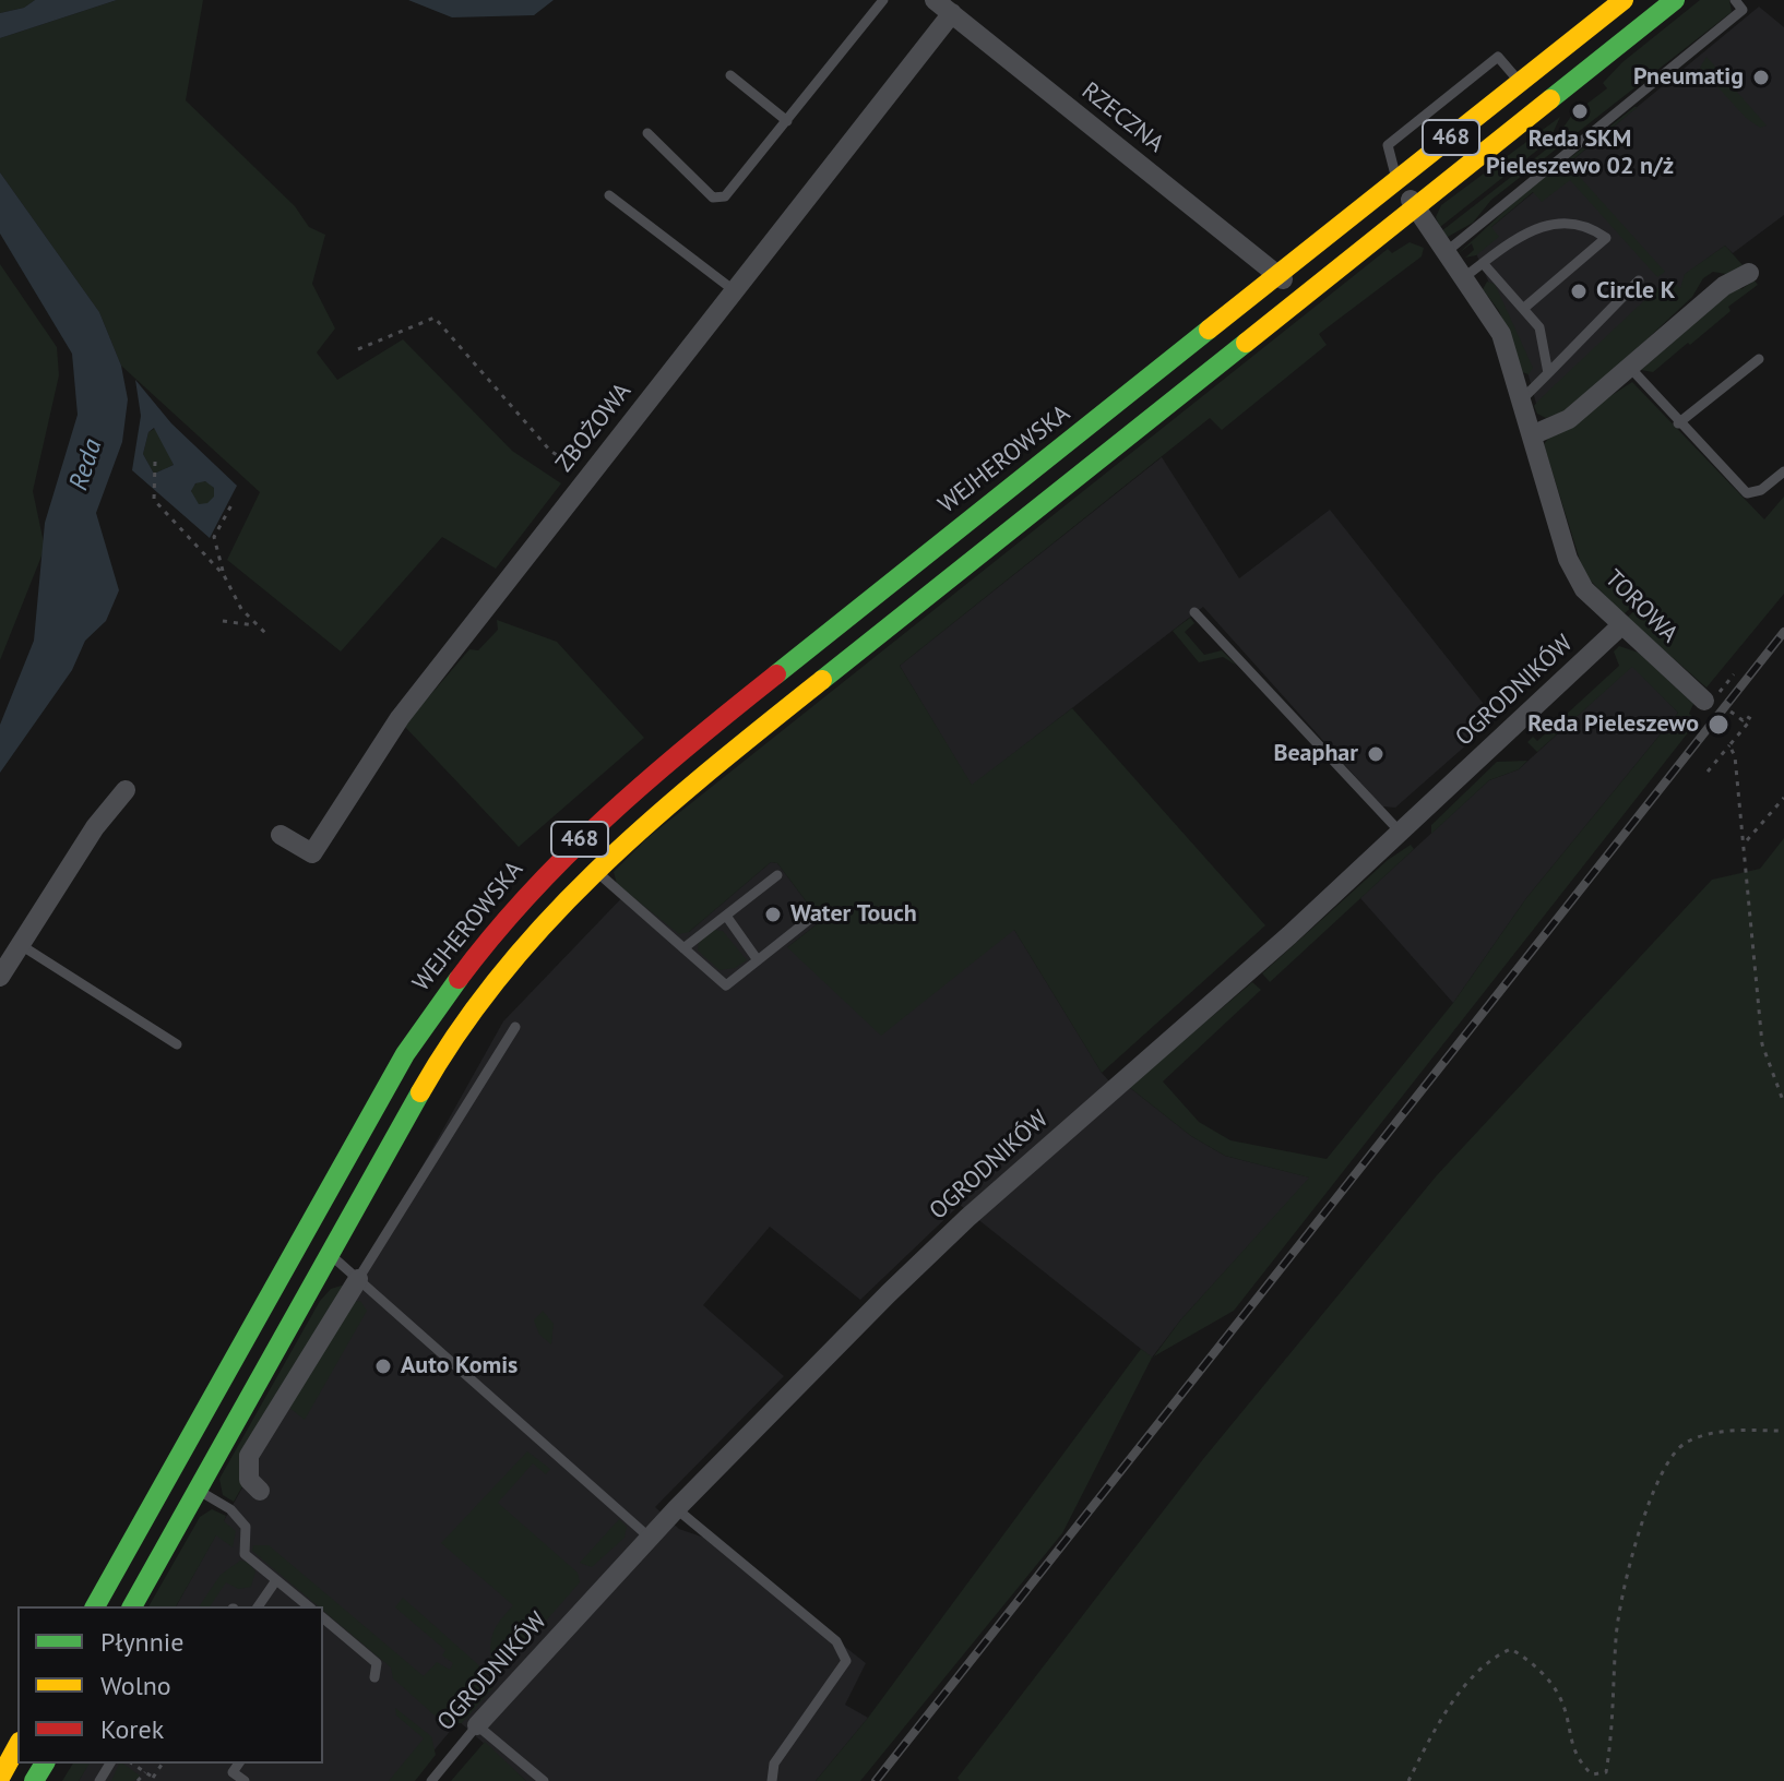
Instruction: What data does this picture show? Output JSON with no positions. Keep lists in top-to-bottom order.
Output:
{
  "streets": {
    "main road": ["468", "WEJHEROWSKA"],
    "street": [
      "RZECZNA",
      "ZBOŻOWA",
      "TOROWA",
      "OGRODNIKÓW"
    ]
  },
  "crossings": [
    ["RZECZNA", "ZBOŻOWA"],
    ["RZECZNA", "WEJHEROWSKA"],
    ["468", "TOROWA"],
    ["TOROWA", "OGRODNIKÓW"]
  ],
  "water": ["Reda"],
  "places": [
    "Pneumatig",
    "Reda SKM Pieleszewo 02 n/ż",
    "Circle K",
    "Reda Pieleszewo",
    "Beaphar",
    "Water Touch",
    "Auto Komis"
  ],
  "legend": ["Płynnie", "Wolno", "Korek"]
}
